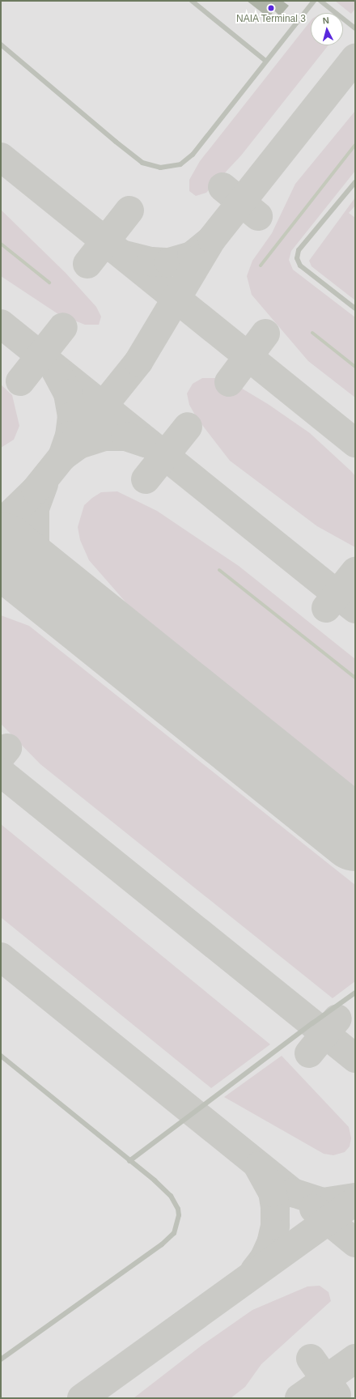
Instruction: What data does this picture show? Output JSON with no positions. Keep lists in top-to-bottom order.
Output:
{
  "places": ["NAIA Terminal 3"],
  "north": "top"
}
